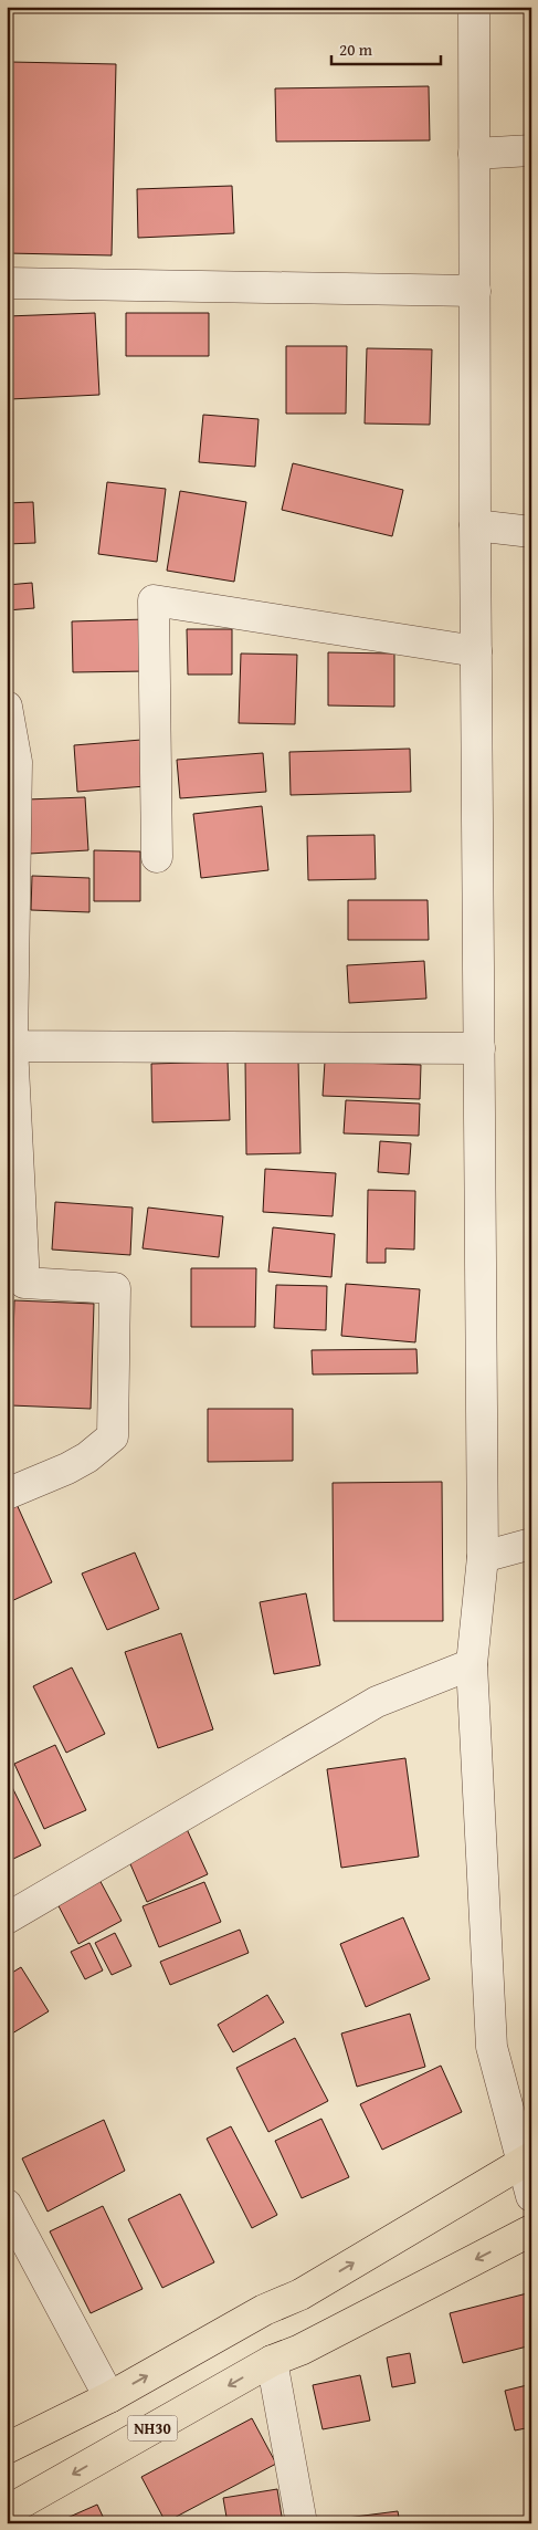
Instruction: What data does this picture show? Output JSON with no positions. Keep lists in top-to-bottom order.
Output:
{
  "streets": {
    "highway": ["NH30"]
  },
  "scale_bar": "20 m"
}
